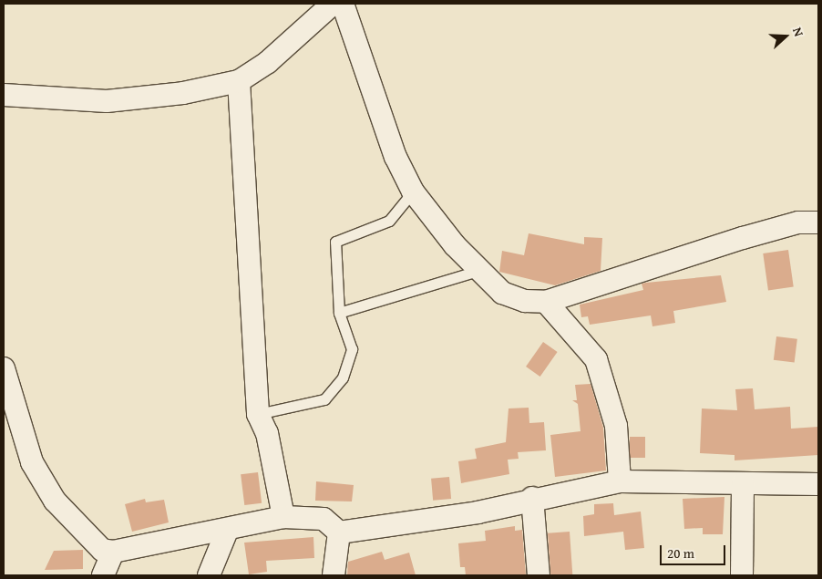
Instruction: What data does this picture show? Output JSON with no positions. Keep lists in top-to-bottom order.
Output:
{
  "scale_bar": "20 m",
  "north": "right"
}
